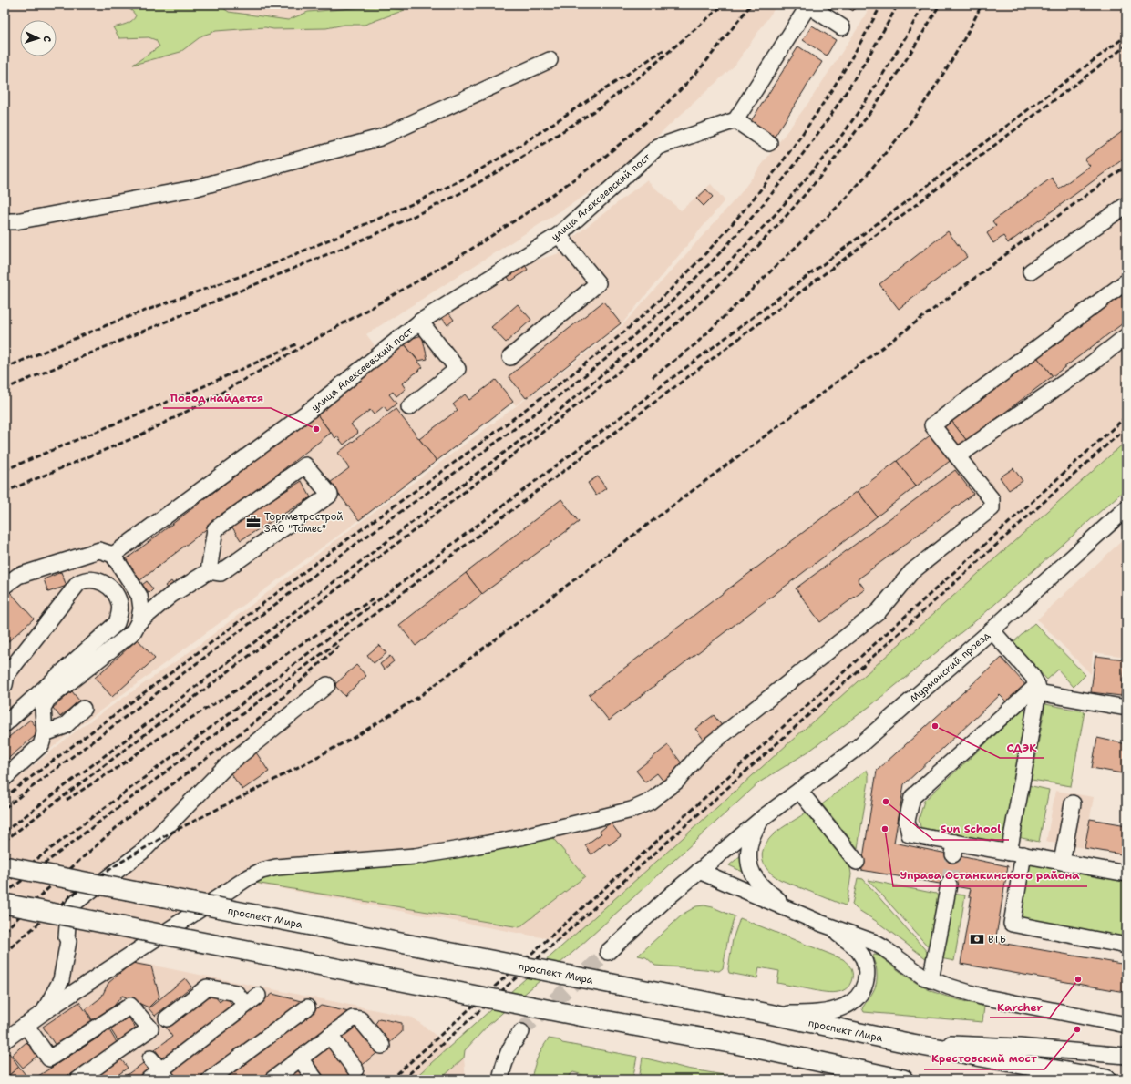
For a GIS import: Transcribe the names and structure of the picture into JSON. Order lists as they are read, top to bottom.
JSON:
{
  "streets": {
    "main road": ["проспект Мира"],
    "street": ["улица Алексеевский пост", "Мурманский проезд"]
  },
  "places": {
    "other": [
      "Повод найдется",
      "СДЭК",
      "Sun School",
      "Управа Останкинского района",
      "Karcher",
      "Крестовский мост"
    ],
    "office": ["Торгметрострой ЗАО \"Томес\""],
    "bank": ["ВТБ"]
  },
  "north": "right"
}
